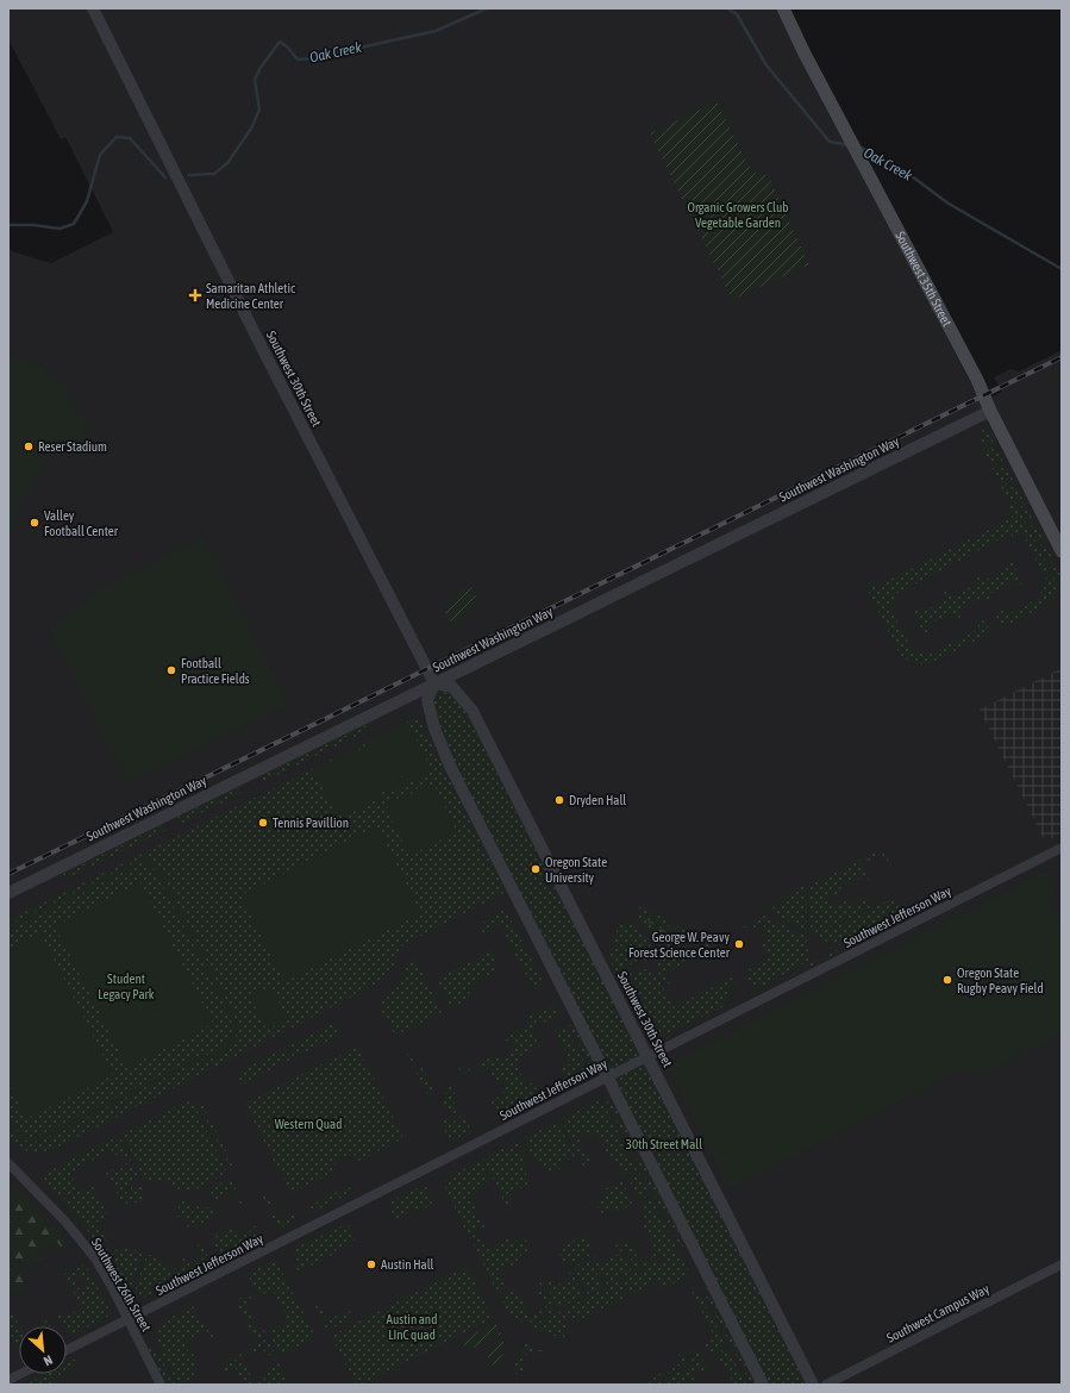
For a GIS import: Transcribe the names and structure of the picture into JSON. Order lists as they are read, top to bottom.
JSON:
{
  "streets": {
    "main road": ["Southwest 35th Street"],
    "street": [
      "Southwest 30th Street",
      "Southwest Washington Way",
      "Southwest Jefferson Way",
      "Southwest 26th Street",
      "Southwest Campus Way"
    ]
  },
  "crossings": [
    ["Southwest 35th Street", "Southwest Washington Way"],
    ["Southwest 30th Street", "Southwest Washington Way"],
    ["Southwest 30th Street", "Southwest Jefferson Way"],
    ["Southwest Jefferson Way", "Southwest 26th Street"]
  ],
  "water": ["Oak Creek"],
  "parks": [
    "Organic Growers Club Vegetable Garden",
    "Student Legacy Park",
    "Western Quad",
    "30th Street Mall",
    "Austin and LInC quad"
  ],
  "places": {
    "health": ["Samaritan Athletic Medicine Center"],
    "other": [
      "Reser Stadium",
      "Valley Football Center",
      "Football Practice Fields",
      "Dryden Hall",
      "Tennis Pavillion",
      "Oregon State University",
      "George W. Peavy Forest Science Center",
      "Oregon State Rugby Peavy Field",
      "Austin Hall"
    ]
  },
  "north": "bottom right"
}
